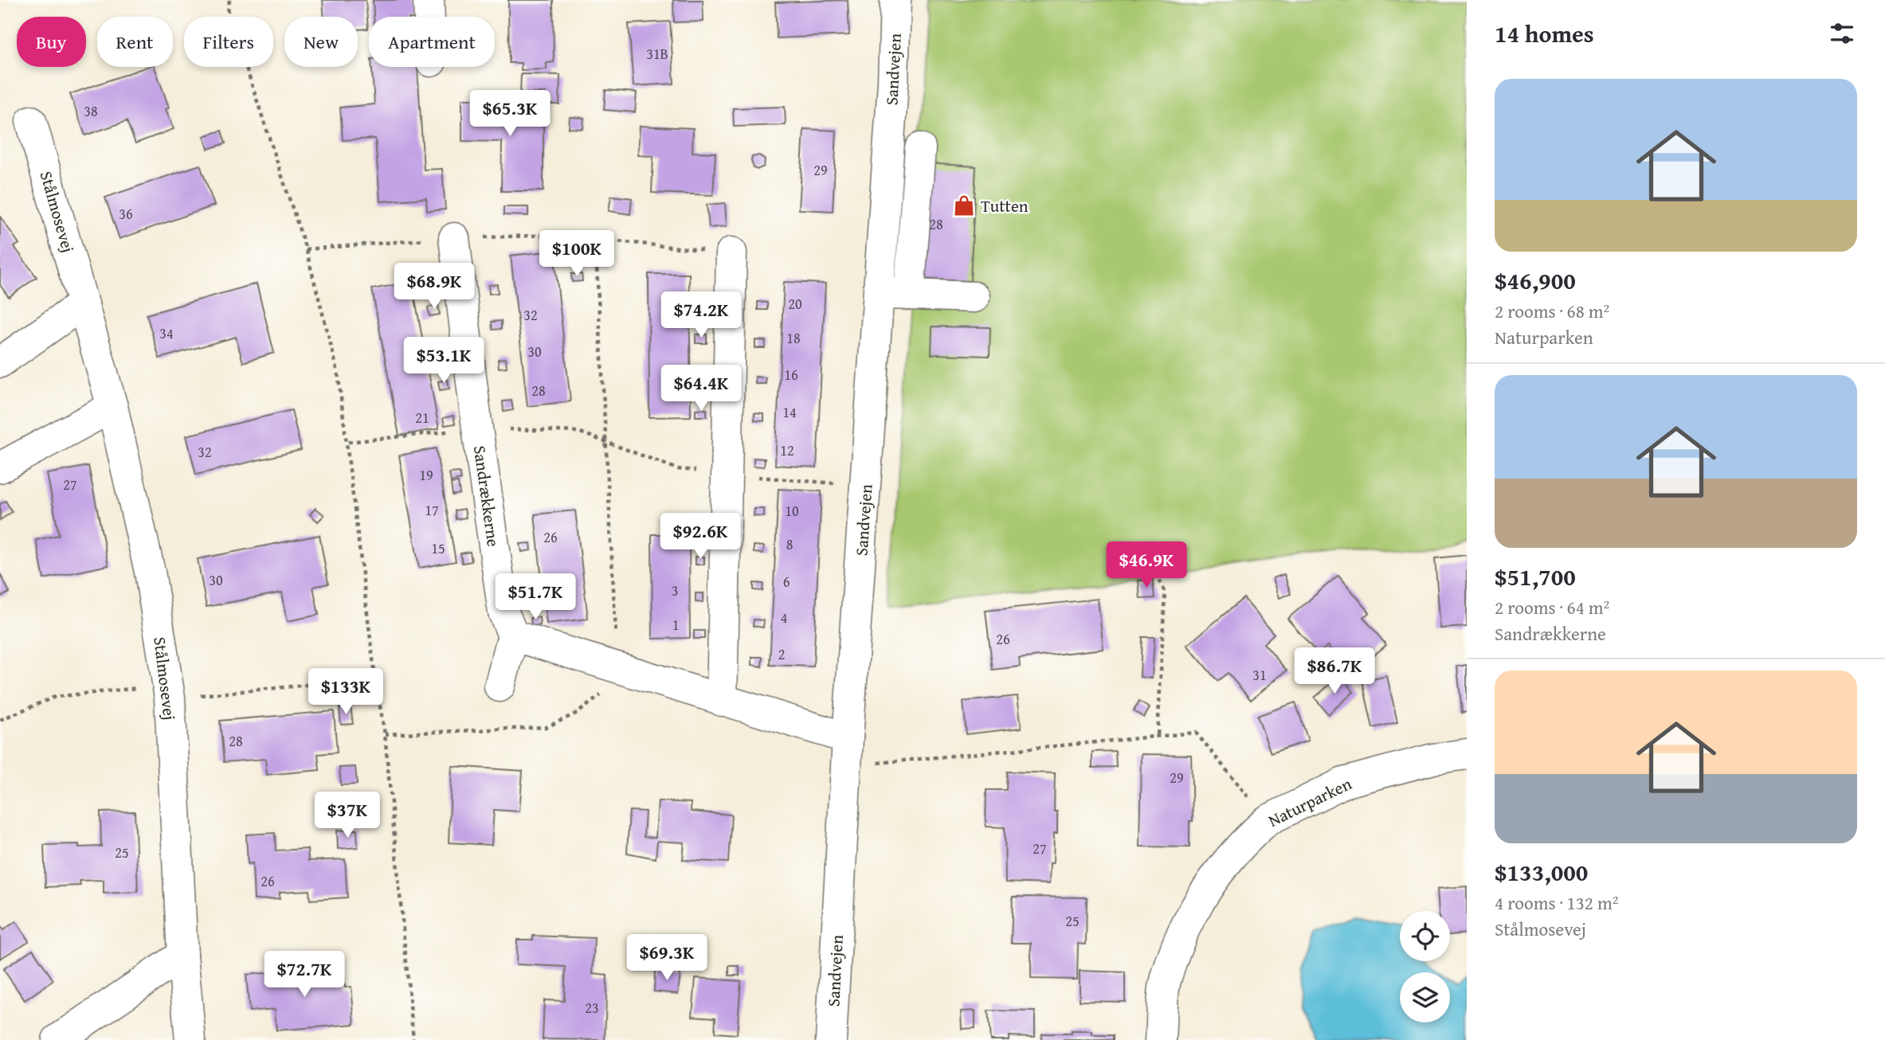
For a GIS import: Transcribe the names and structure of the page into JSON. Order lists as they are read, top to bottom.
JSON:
{
  "streets": {
    "street": [
      "Sandvejen",
      "Stålmosevej",
      "Sandrækkerne",
      "Naturparken"
    ]
  },
  "places": {
    "shop": ["Tutten"]
  },
  "house_numbers": [
    "31B",
    "38",
    "29",
    "36",
    "28",
    "20",
    "32",
    "34",
    "18",
    "30",
    "16",
    "28",
    "14",
    "21",
    "12",
    "32",
    "19",
    "27",
    "17",
    "10",
    "26",
    "8",
    "15",
    "30",
    "6",
    "3",
    "4",
    "1",
    "26",
    "2",
    "31",
    "28",
    "29",
    "27",
    "25",
    "26",
    "25",
    "23"
  ],
  "page": {
    "heading": "14 homes",
    "chip": [
      "Buy",
      "Rent",
      "Filters",
      "New",
      "Apartment"
    ],
    "list": [
      {
        "name": "$46,900",
        "note": "2 rooms · 68 m² · Naturparken"
      },
      {
        "name": "$51,700",
        "note": "2 rooms · 64 m² · Sandrækkerne"
      },
      {
        "name": "$133,000",
        "note": "4 rooms · 132 m² · Stålmosevej"
      }
    ],
    "price": [
      "$65.3K",
      "$100K",
      "$68.9K",
      "$74.2K",
      "$53.1K",
      "$64.4K",
      "$92.6K",
      "$46.9K",
      "$51.7K",
      "$86.7K",
      "$133K",
      "$37K",
      "$69.3K",
      "$72.7K"
    ]
  }
}
